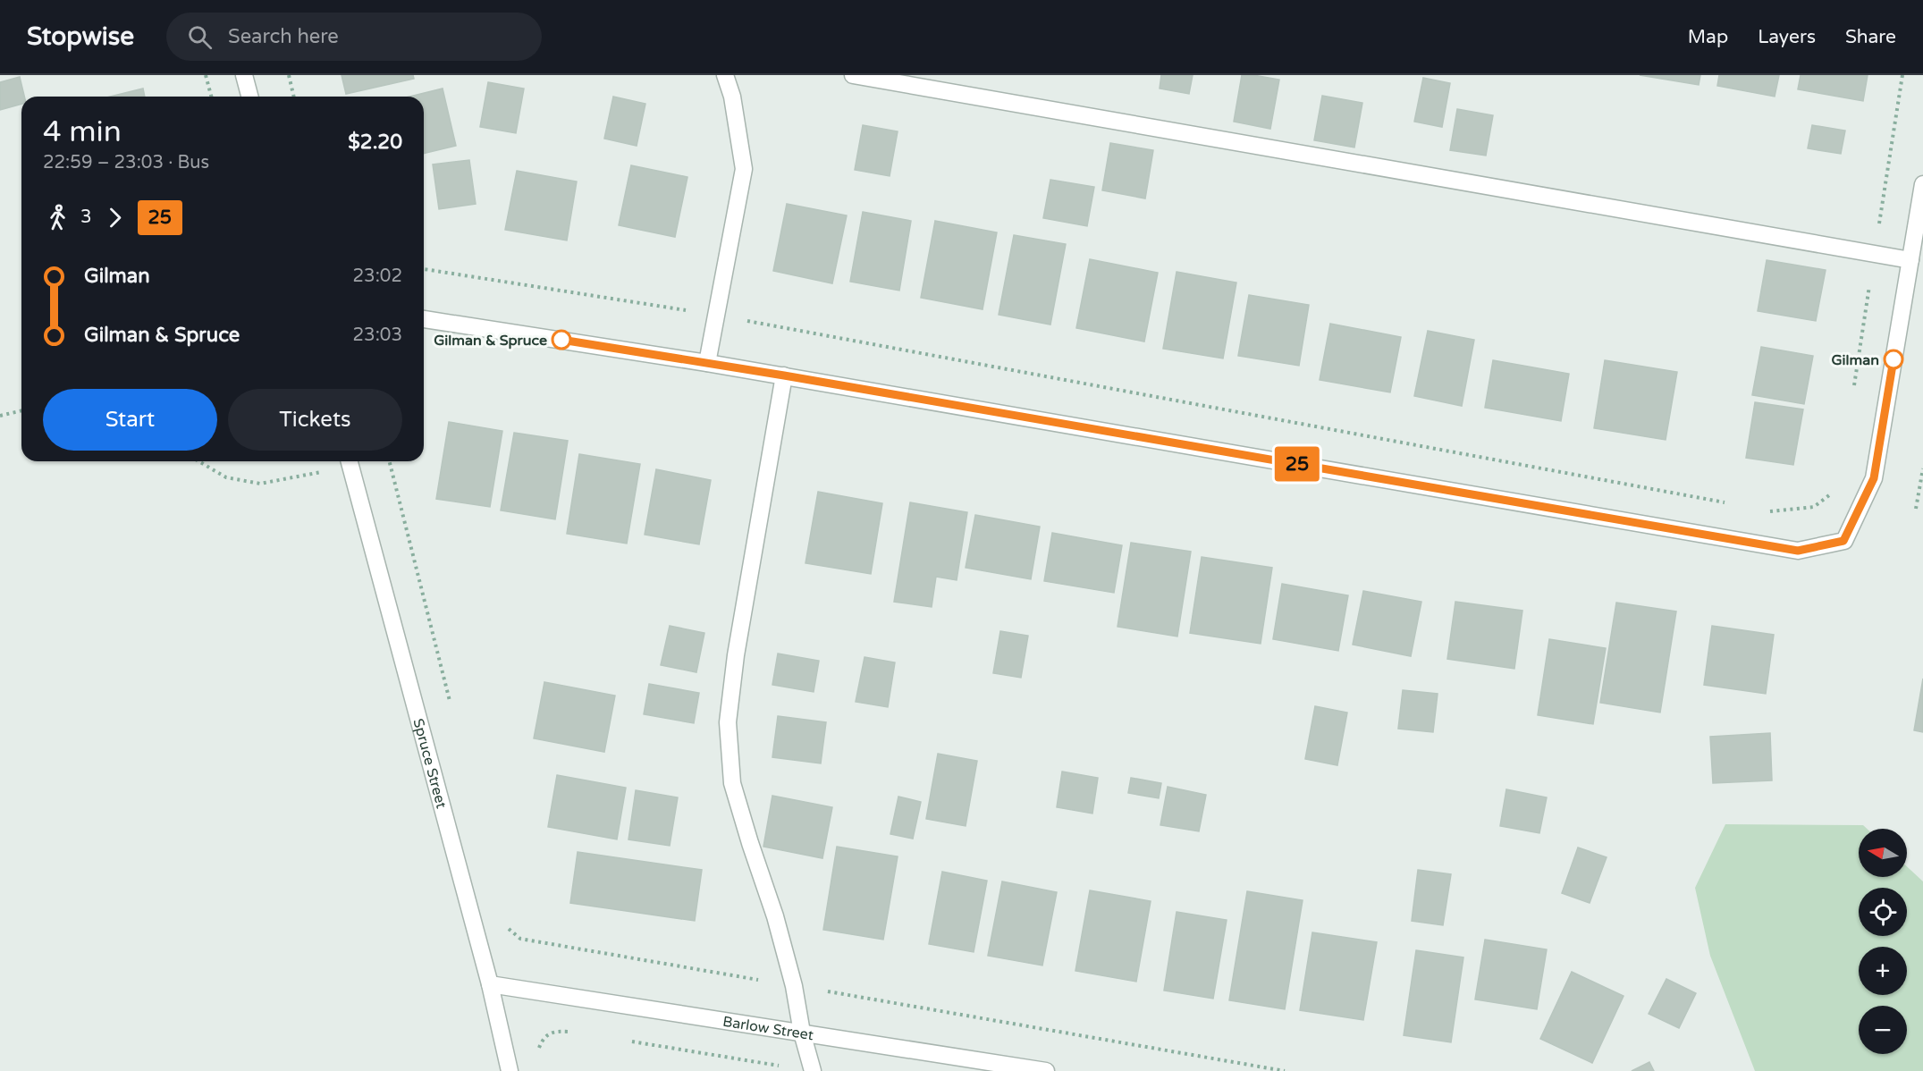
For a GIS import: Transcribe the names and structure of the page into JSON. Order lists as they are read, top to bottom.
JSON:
{
  "streets": {
    "street": ["Spruce Street", "Barlow Street"]
  },
  "crossings": [
    ["Spruce Street", "Barlow Street"]
  ],
  "places": ["Gilman & Spruce", "Gilman"],
  "lines": ["bus line 25"],
  "north": "left",
  "page": {
    "header": "Stopwise",
    "search": "Search here",
    "nav": ["Map", "Layers", "Share"],
    "on_map": "25",
    "heading": ["4 min", "22:59 – 23:03 · Bus", "$2.20"],
    "legs": ["3", "25"],
    "list": [
      {
        "name": "Gilman",
        "value": "23:02"
      },
      {
        "name": "Gilman & Spruce",
        "value": "23:03"
      }
    ],
    "buttons": ["Start", "Tickets"],
    "map_buttons": ["+", "−"]
  }
}
